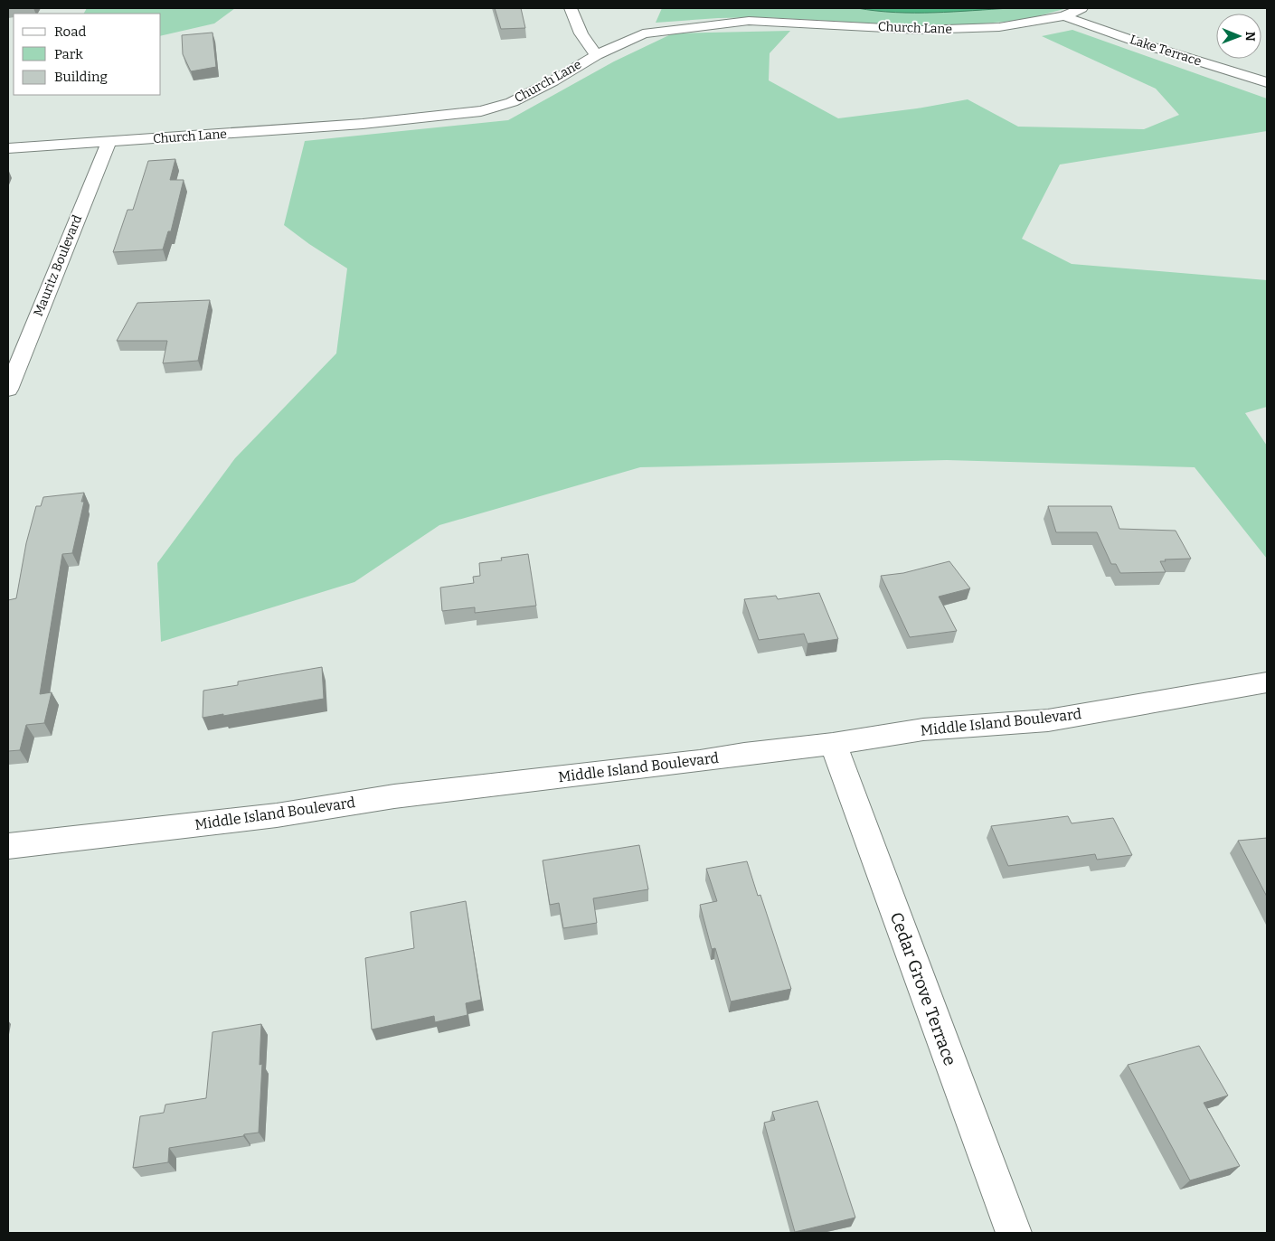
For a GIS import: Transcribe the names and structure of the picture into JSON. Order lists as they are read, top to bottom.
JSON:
{
  "streets": {
    "street": [
      "Church Lane",
      "Lake Terrace",
      "Mauritz Boulevard",
      "Middle Island Boulevard",
      "Cedar Grove Terrace"
    ]
  },
  "crossings": [
    ["Church Lane", "Lake Terrace"],
    ["Church Lane", "Mauritz Boulevard"],
    ["Middle Island Boulevard", "Cedar Grove Terrace"]
  ],
  "legend": ["Road", "Park", "Building"],
  "north": "right"
}
